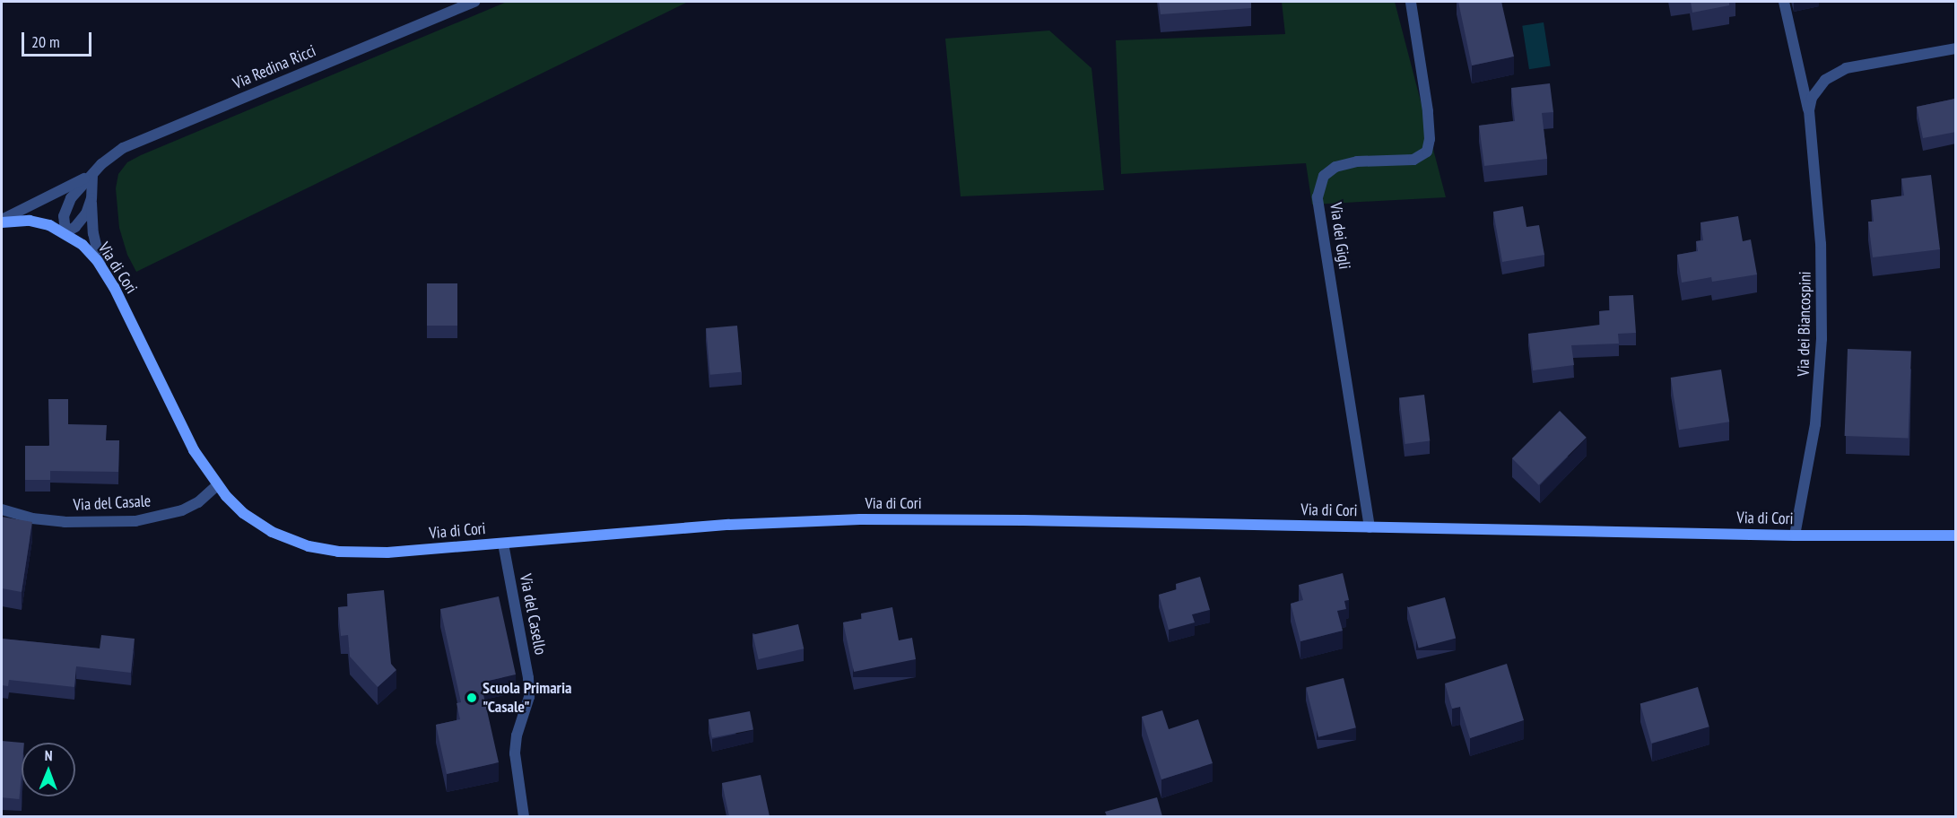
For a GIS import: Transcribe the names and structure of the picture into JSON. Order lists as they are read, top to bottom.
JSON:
{
  "streets": {
    "main road": ["Via di Cori"],
    "street": [
      "Via Redina Ricci",
      "Via dei Gigli",
      "Via dei Biancospini",
      "Via del Casale",
      "Via del Casello"
    ]
  },
  "crossings": [
    ["Via dei Gigli", "Via di Cori"],
    ["Via di Cori", "Via dei Biancospini"],
    ["Via di Cori", "Via del Casale"],
    ["Via di Cori", "Via del Casello"]
  ],
  "places": ["Scuola Primaria \"Casale\""],
  "scale_bar": "20 m",
  "north": "top"
}
